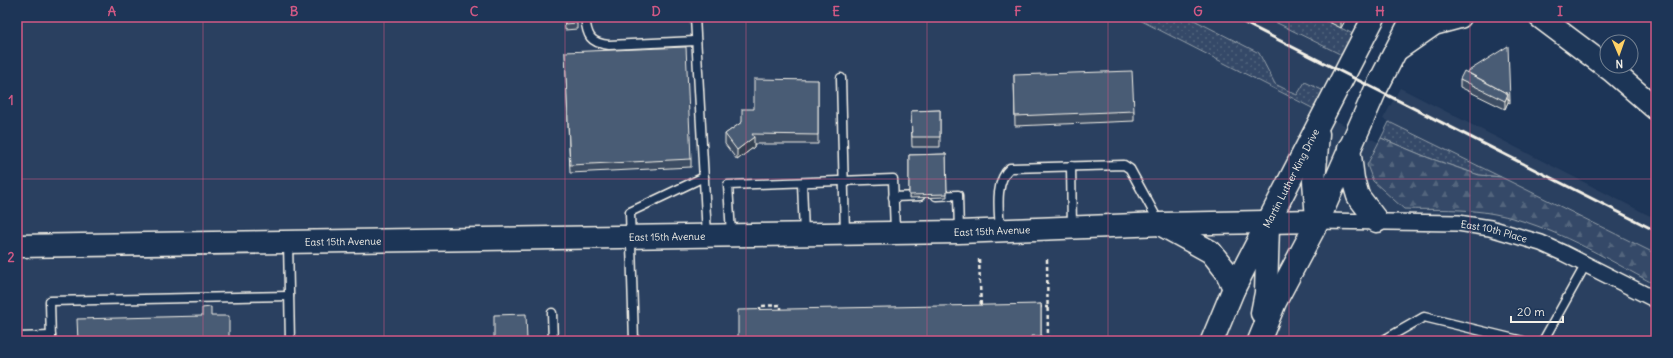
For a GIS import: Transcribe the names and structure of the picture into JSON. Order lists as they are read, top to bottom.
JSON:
{
  "streets": {
    "main road": ["Martin Luther King Drive", "East 15th Avenue"],
    "street": ["East 10th Place"]
  },
  "crossings": [
    ["Martin Luther King Drive", "East 15th Avenue"],
    ["East 15th Avenue", "East 10th Place"]
  ],
  "scale_bar": "20 m",
  "north": "bottom",
  "grid": {
    "columns": [
      "A",
      "B",
      "C",
      "D",
      "E",
      "F",
      "G",
      "H",
      "I"
    ],
    "rows": ["1", "2"]
  }
}
